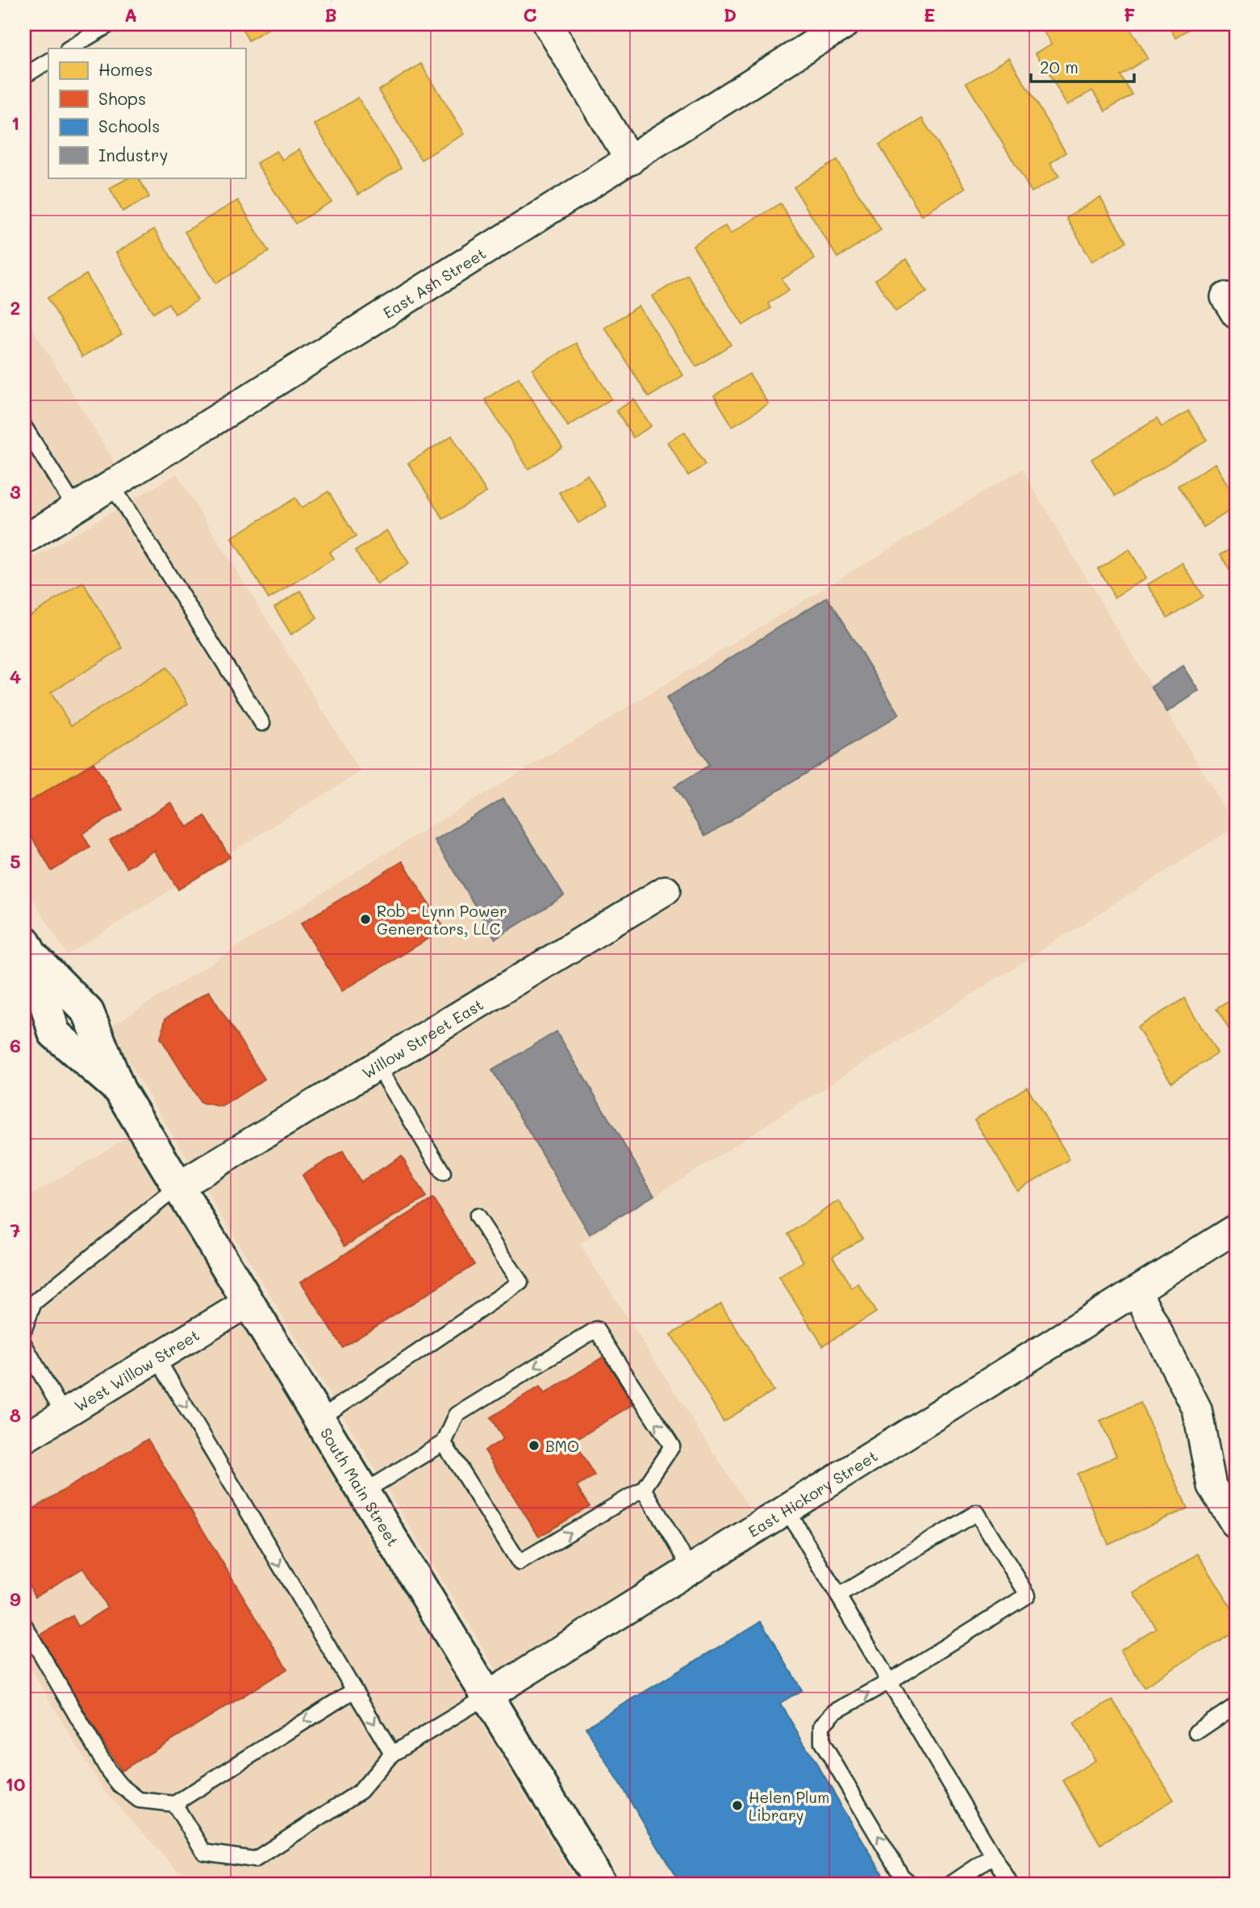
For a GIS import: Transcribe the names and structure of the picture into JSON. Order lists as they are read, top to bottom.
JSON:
{
  "streets": {
    "main road": ["South Main Street"],
    "street": [
      "East Ash Street",
      "Willow Street East",
      "West Willow Street",
      "East Hickory Street"
    ]
  },
  "crossings": [
    ["Willow Street East", "South Main Street"],
    ["West Willow Street", "South Main Street"],
    ["South Main Street", "East Hickory Street"]
  ],
  "places": ["Rob - Lynn Power Generators, LLC", "BMO", "Helen Plum Library"],
  "legend": [
    "Homes",
    "Shops",
    "Schools",
    "Industry"
  ],
  "scale_bar": "20 m",
  "grid": {
    "columns": [
      "A",
      "B",
      "C",
      "D",
      "E",
      "F"
    ],
    "rows": [
      "1",
      "2",
      "3",
      "4",
      "5",
      "6",
      "7",
      "8",
      "9",
      "10"
    ]
  }
}
